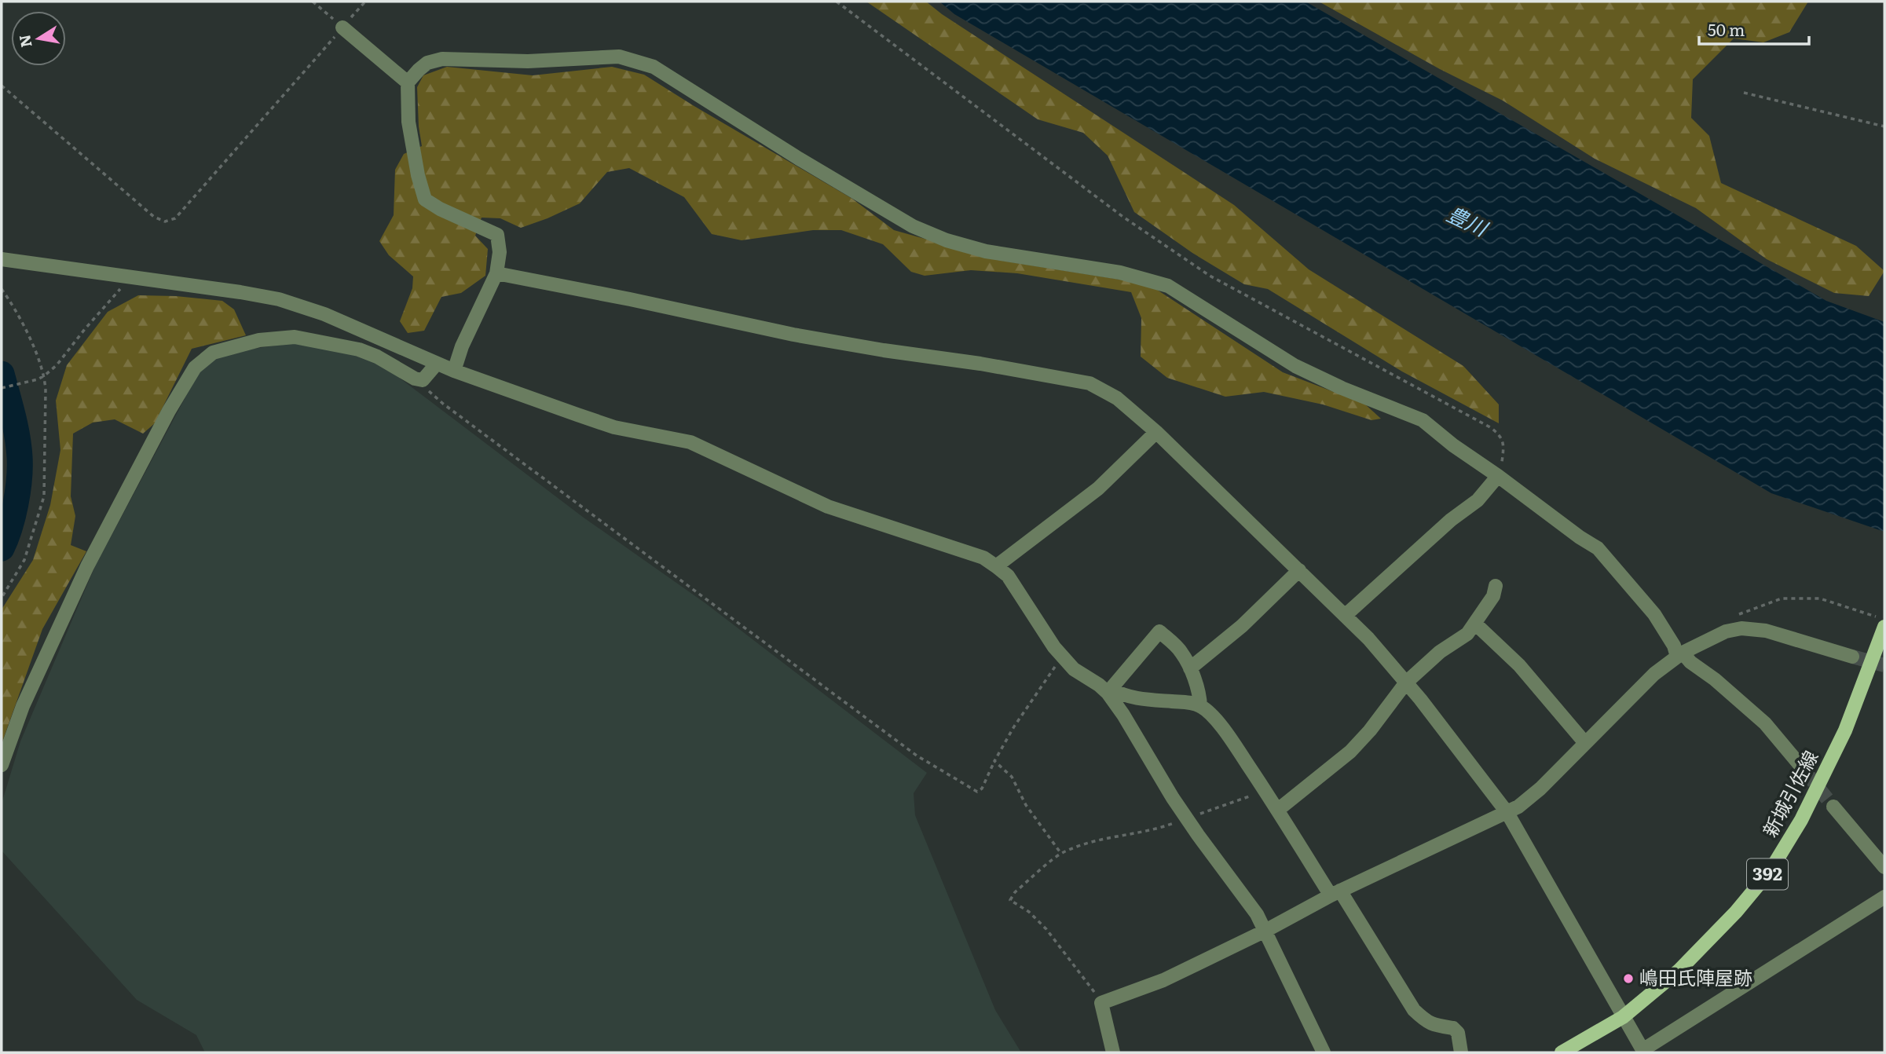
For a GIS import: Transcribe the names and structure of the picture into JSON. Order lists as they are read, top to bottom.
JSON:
{
  "streets": {
    "main road": ["新城引佐線", "392"]
  },
  "water": ["豊川"],
  "places": ["嶋田氏陣屋跡"],
  "scale_bar": "50 m",
  "north": "left"
}
